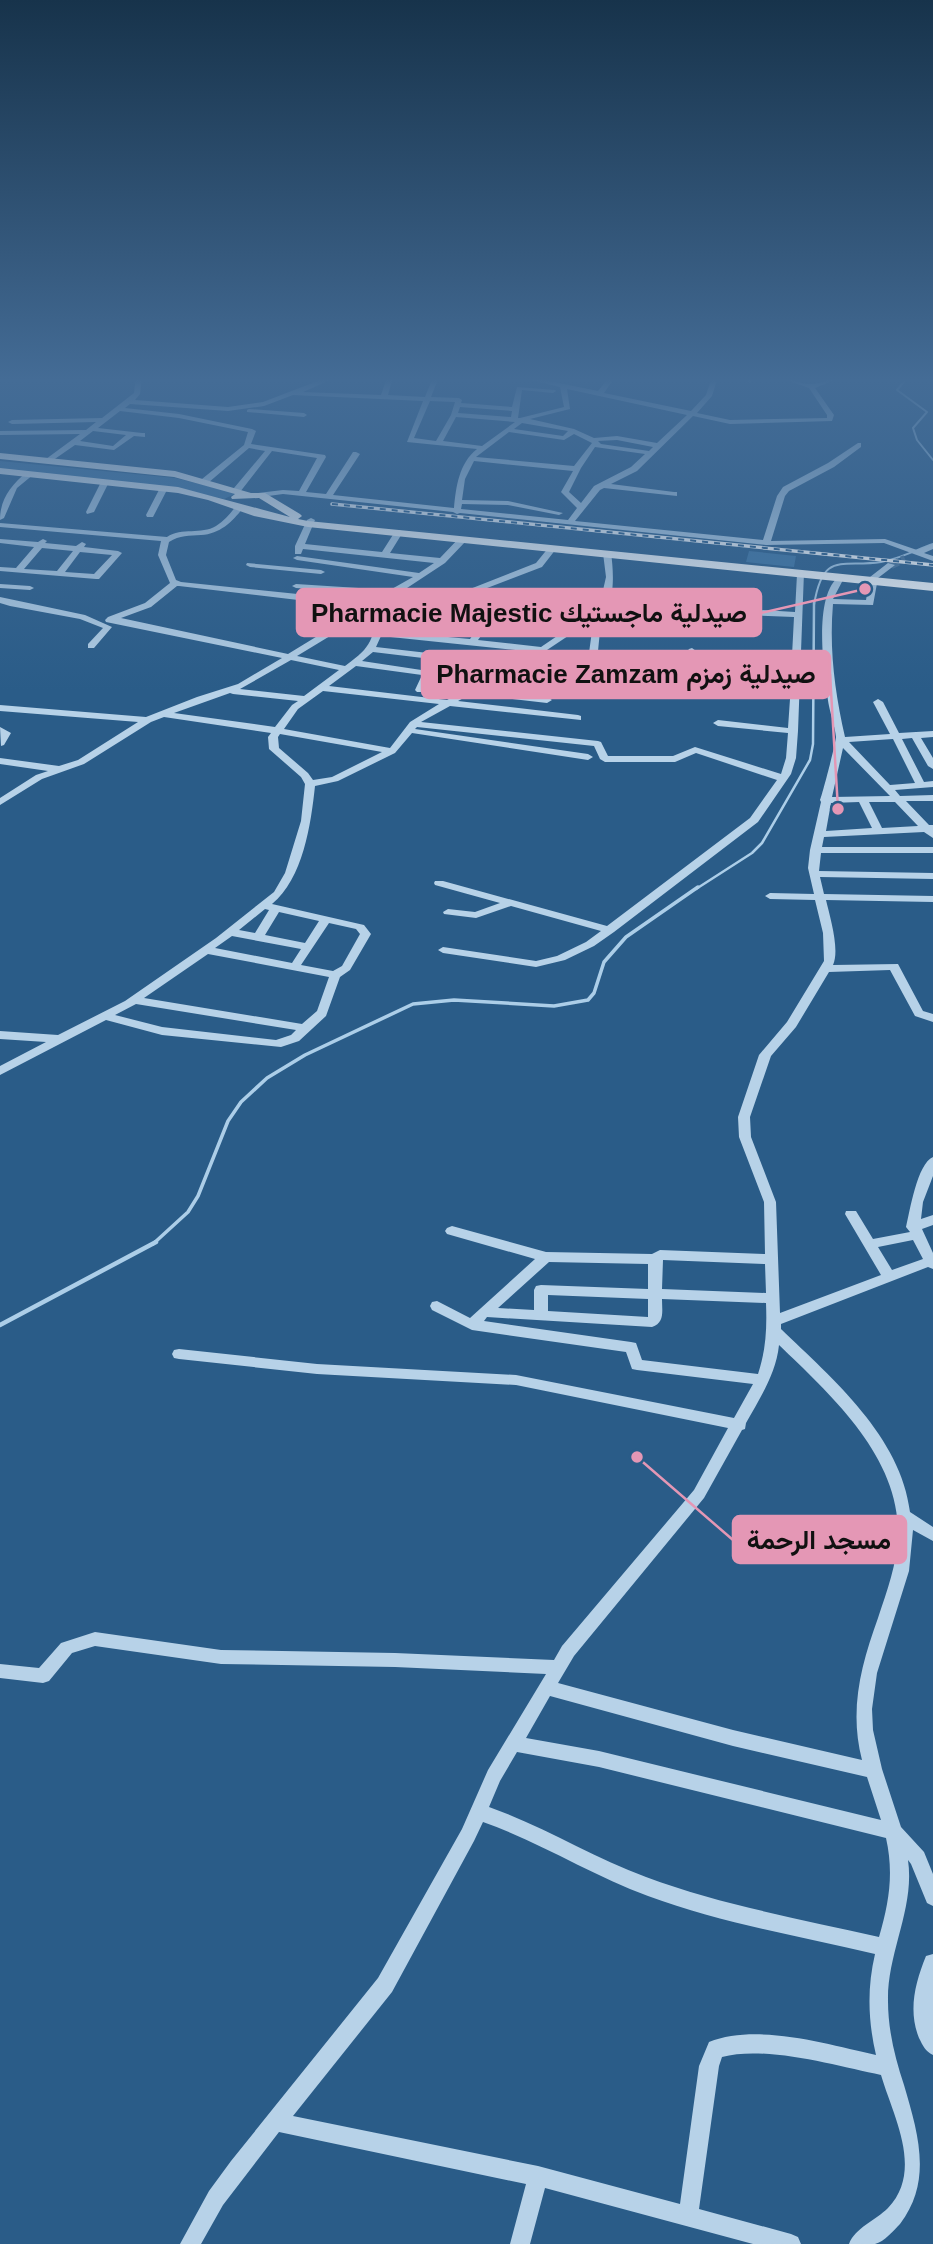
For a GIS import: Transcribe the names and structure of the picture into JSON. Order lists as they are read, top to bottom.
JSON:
{
  "places": ["Pharmacie Majestic صيدلية ماجستيك", "Pharmacie Zamzam صيدلية زمزم", "مسجد الرحمة"]
}
